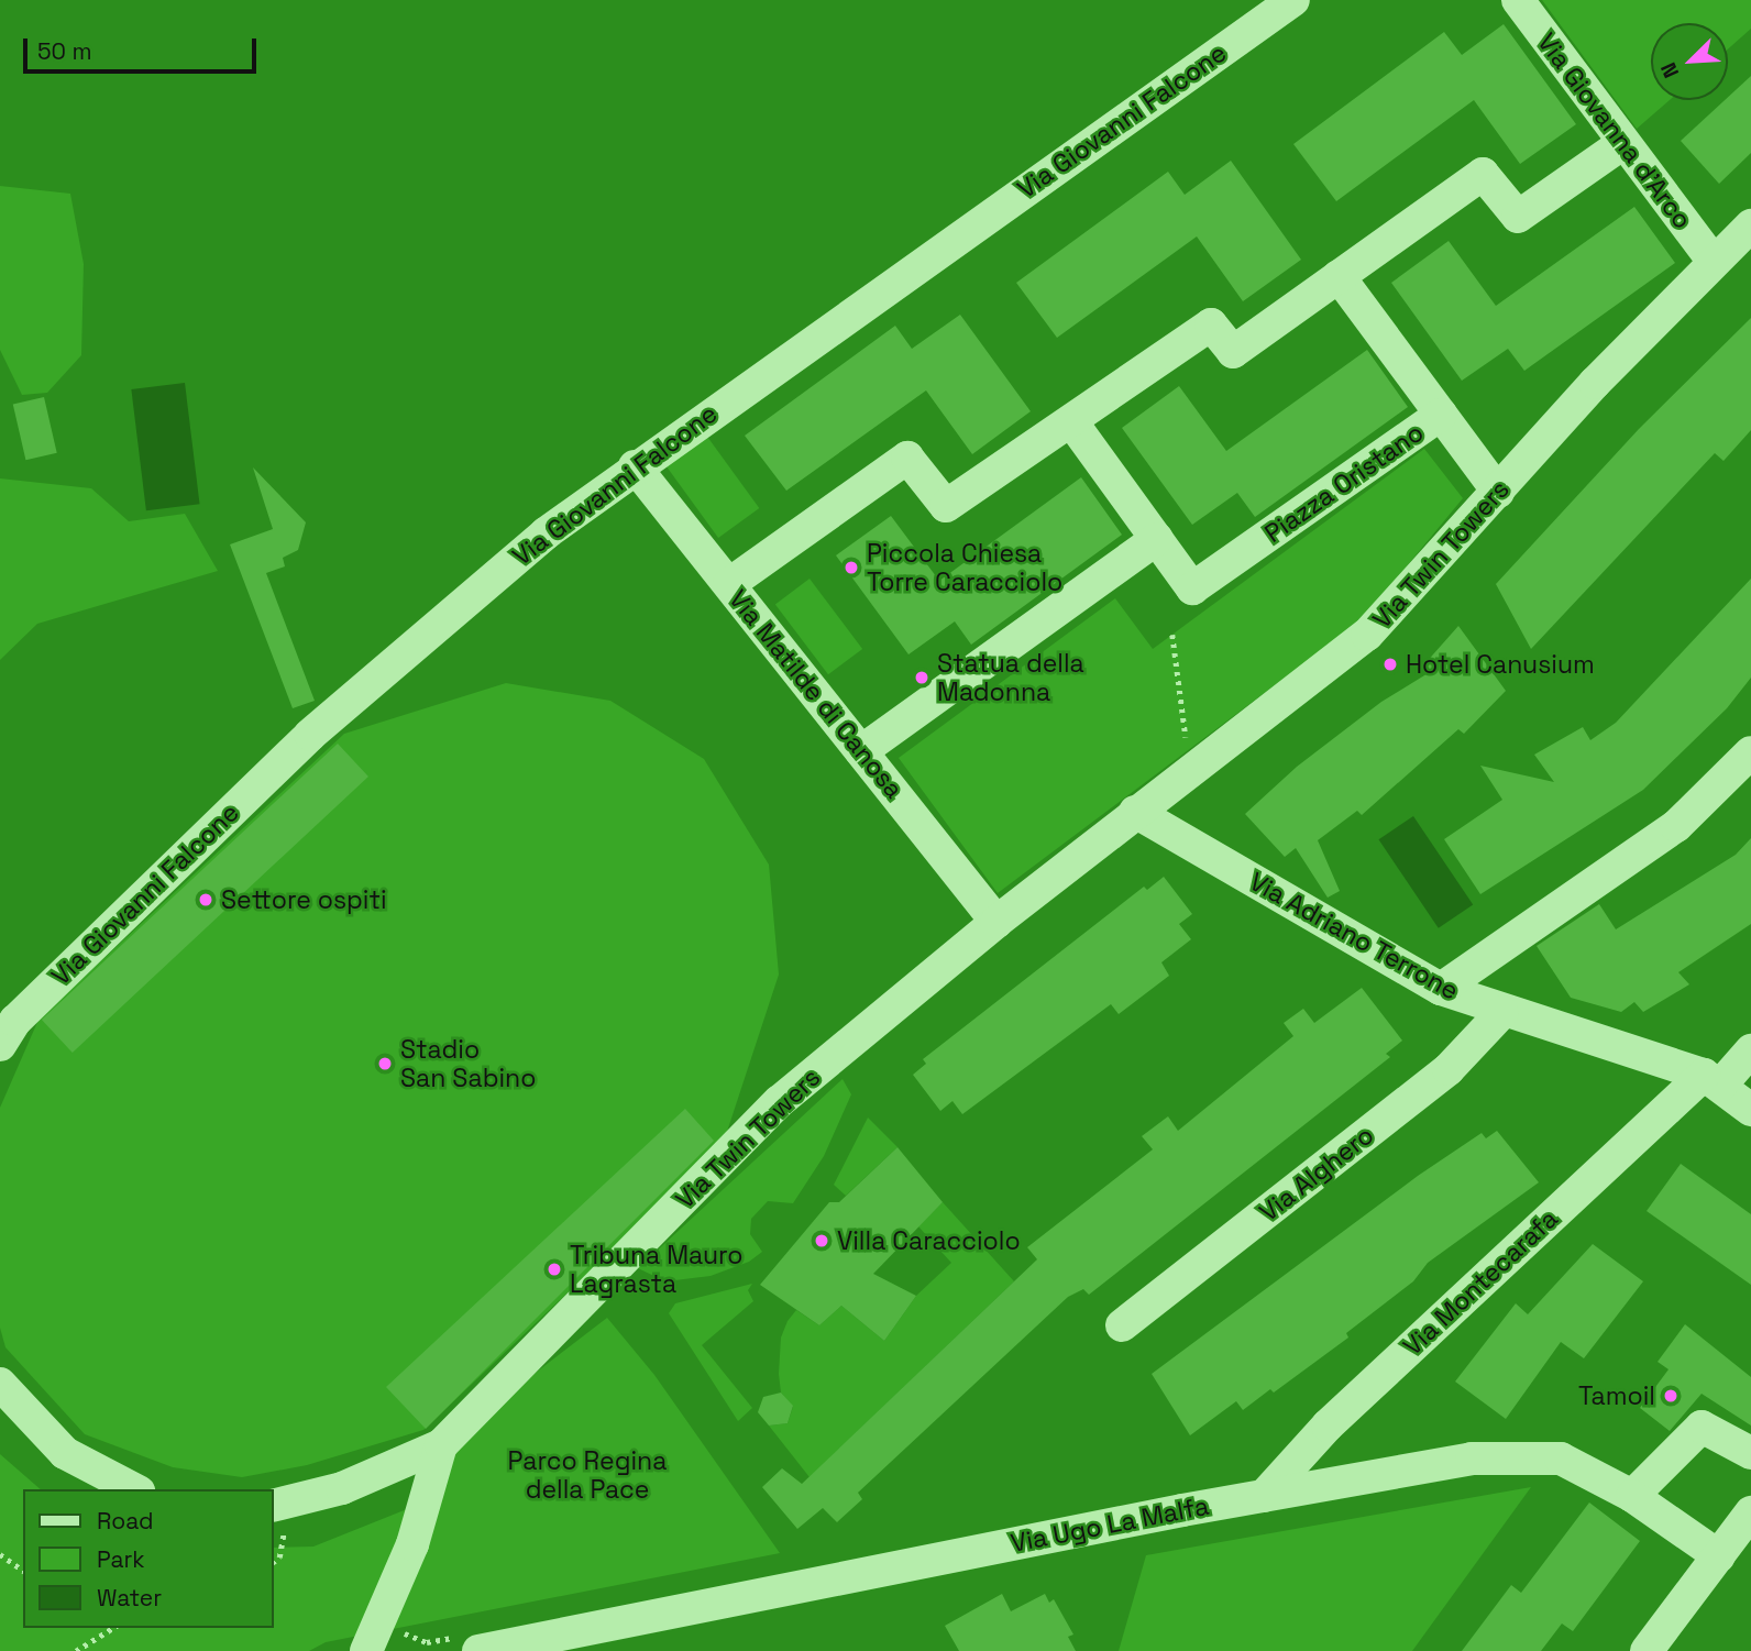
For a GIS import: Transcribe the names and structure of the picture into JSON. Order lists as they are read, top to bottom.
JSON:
{
  "streets": {
    "street": [
      "Via Giovanni Falcone",
      "Via Giovanna d'Arco",
      "Piazza Oristano",
      "Via Twin Towers",
      "Via Matilde di Canosa",
      "Via Adriano Terrone",
      "Via Alghero",
      "Via Montecarafa",
      "Via Ugo La Malfa"
    ]
  },
  "crossings": [
    ["Via Giovanni Falcone", "Via Matilde di Canosa"],
    ["Via Giovanna d'Arco", "Via Twin Towers"],
    ["Via Twin Towers", "Via Matilde di Canosa"],
    ["Via Twin Towers", "Via Adriano Terrone"],
    ["Via Adriano Terrone", "Via Alghero"],
    ["Via Adriano Terrone", "Via Montecarafa"],
    ["Via Montecarafa", "Via Ugo La Malfa"]
  ],
  "parks": ["Parco Regina della Pace"],
  "places": [
    "Piccola Chiesa Torre Caracciolo",
    "Hotel Canusium",
    "Statua della Madonna",
    "Settore ospiti",
    "Stadio San Sabino",
    "Villa Caracciolo",
    "Tribuna Mauro Lagrasta",
    "Tamoil"
  ],
  "legend": ["Road", "Park", "Water"],
  "scale_bar": "50 m",
  "north": "bottom left"
}
